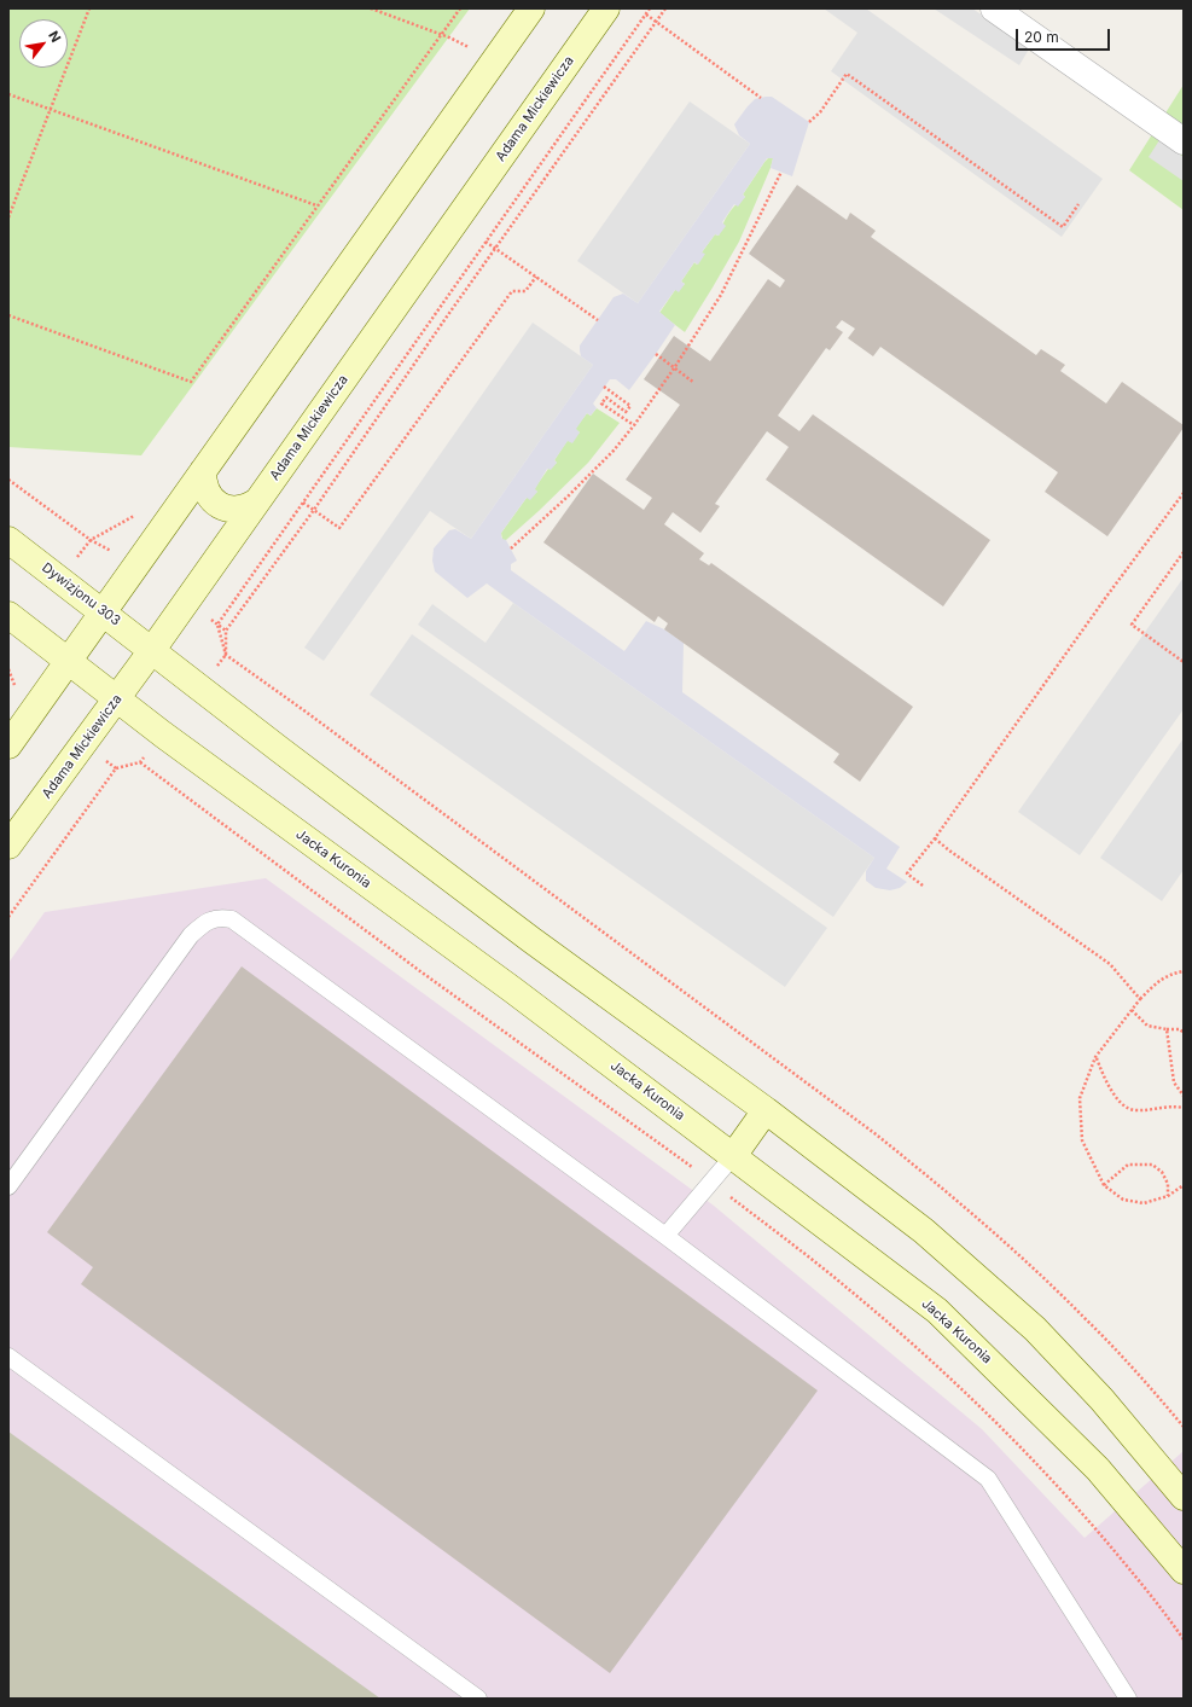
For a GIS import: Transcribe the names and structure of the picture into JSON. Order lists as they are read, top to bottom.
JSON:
{
  "streets": {
    "main road": ["Adama Mickiewicza", "Dywizjonu 303", "Jacka Kuronia"]
  },
  "crossings": [
    ["Adama Mickiewicza", "Dywizjonu 303"],
    ["Adama Mickiewicza", "Jacka Kuronia"]
  ],
  "scale_bar": "20 m",
  "north": "top right"
}
